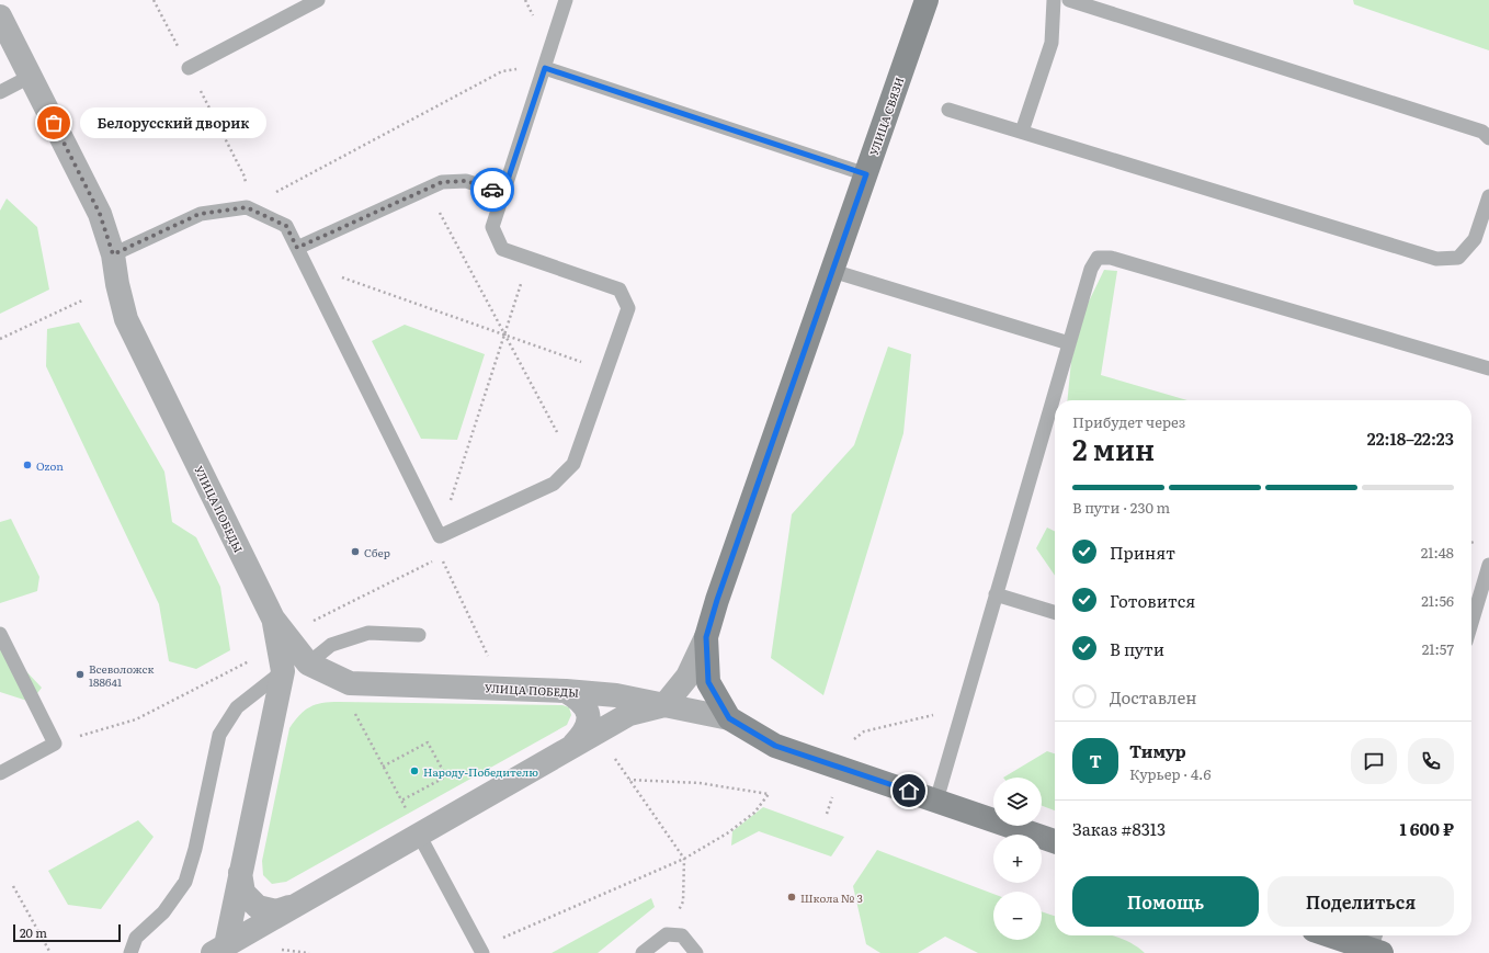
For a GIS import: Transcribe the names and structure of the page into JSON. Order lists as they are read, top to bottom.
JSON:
{
  "streets": {
    "street": ["УЛИЦА СВЯЗИ", "УЛИЦА ПОБЕДЫ"]
  },
  "crossings": [
    ["УЛИЦА СВЯЗИ", "УЛИЦА ПОБЕДЫ"]
  ],
  "places": [
    "Белорусский дворик",
    "Ozon",
    "Сбер",
    "Всеволожск 188641",
    "Народу-Победителю",
    "Школа № 3"
  ],
  "scale_bar": "20 m",
  "page": {
    "bubble": "Белорусский дворик",
    "heading": ["2 мин", "Прибудет через", "22:18–22:23"],
    "panel": [
      "Тимур",
      "Курьер · 4.6",
      "Заказ #8313",
      "1 600 ₽"
    ],
    "bar": "В пути · 230 m",
    "list": [
      ["Принят", "21:48"],
      ["Готовится", "21:56"],
      ["В пути", "21:57"],
      "Доставлен"
    ],
    "round": "Т",
    "map_buttons": ["+", "−"],
    "buttons": ["Помощь", "Поделиться"],
    "scale": "20 m"
  }
}
